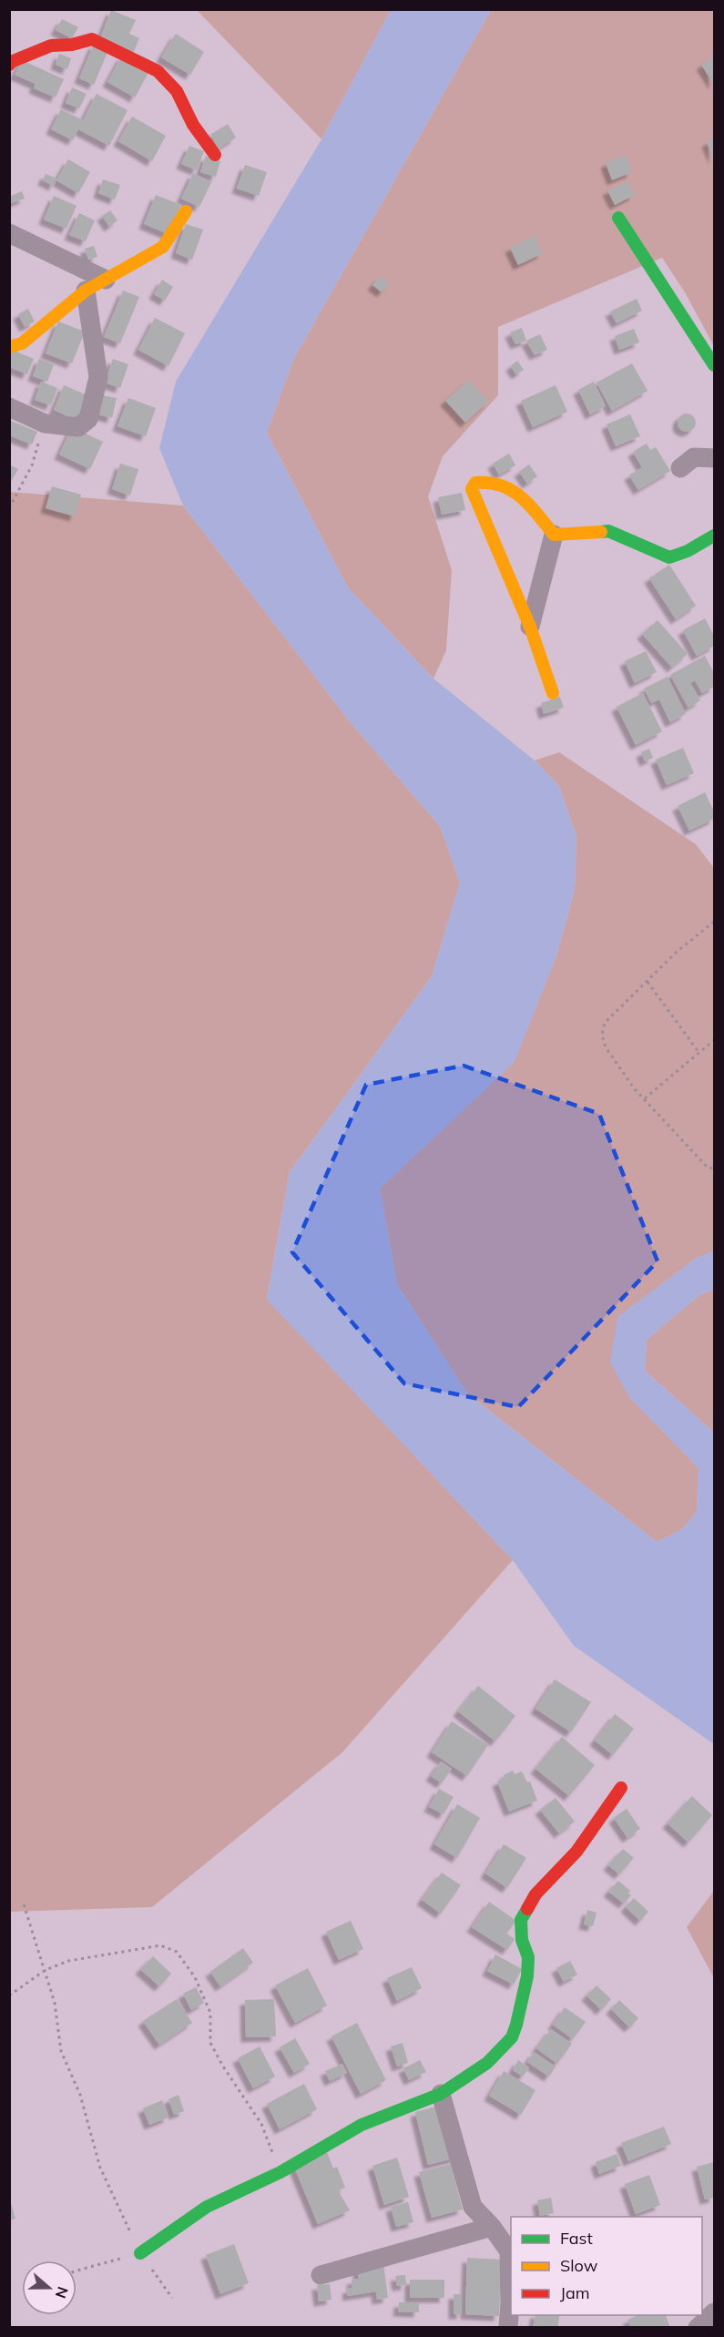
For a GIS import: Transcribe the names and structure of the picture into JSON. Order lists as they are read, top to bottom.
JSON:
{
  "legend": ["Fast", "Slow", "Jam"],
  "north": "right"
}
